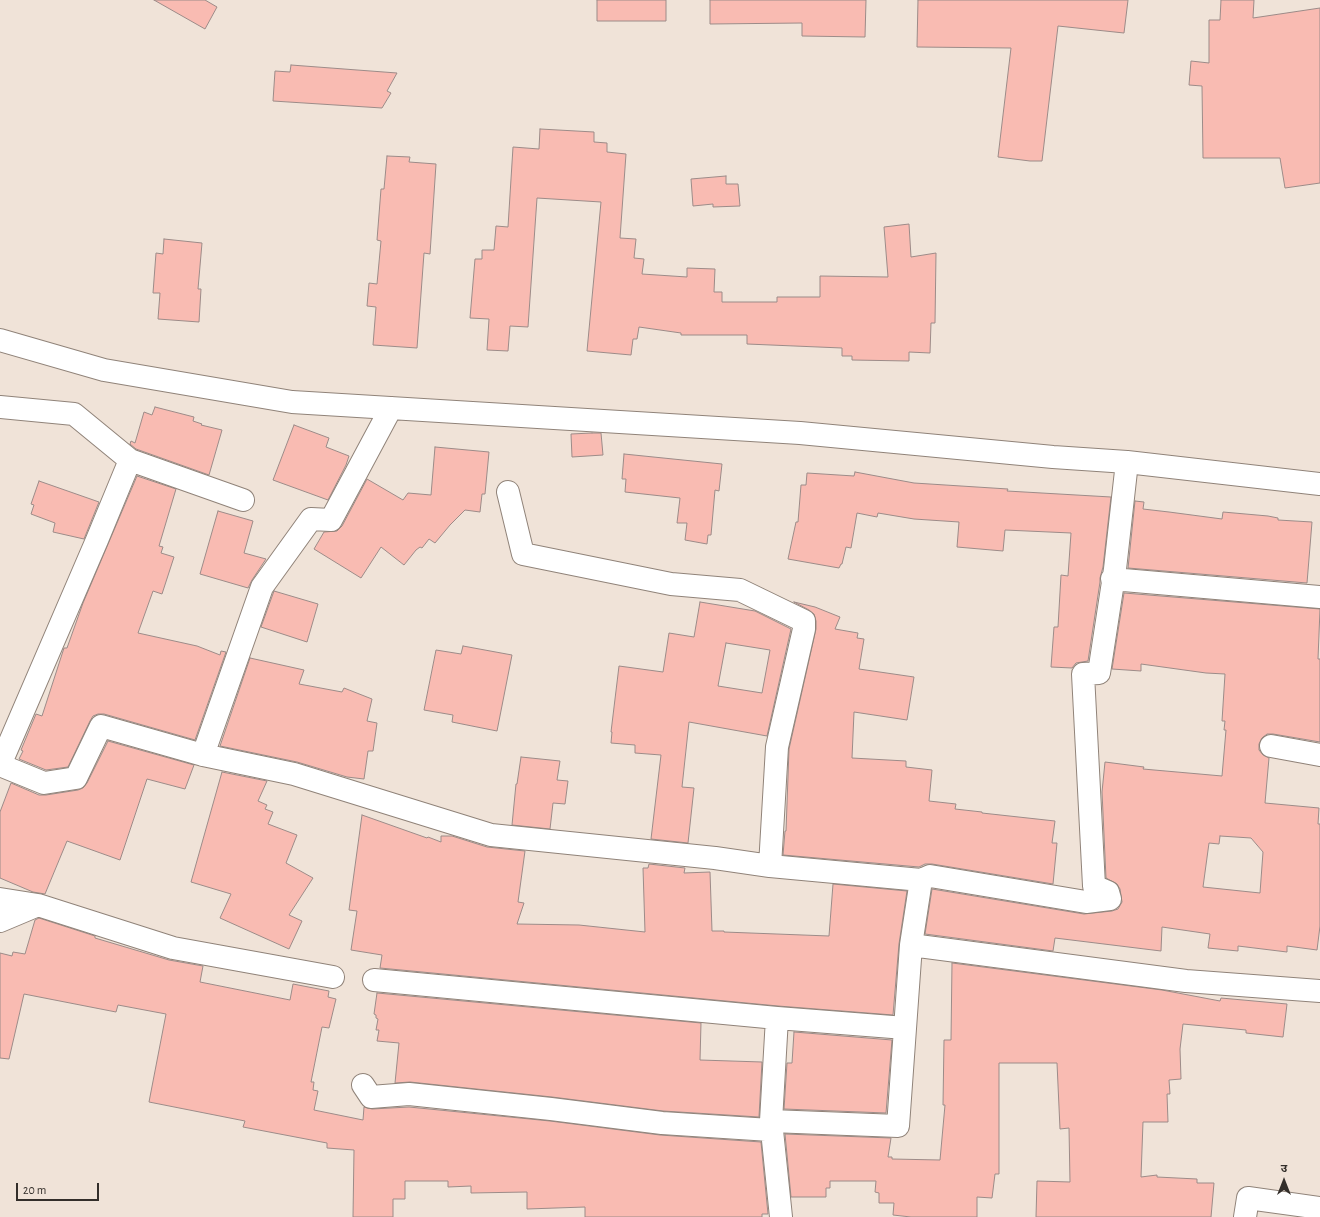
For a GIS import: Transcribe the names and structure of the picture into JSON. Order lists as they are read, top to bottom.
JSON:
{
  "scale_bar": "20 m",
  "north": "top"
}
